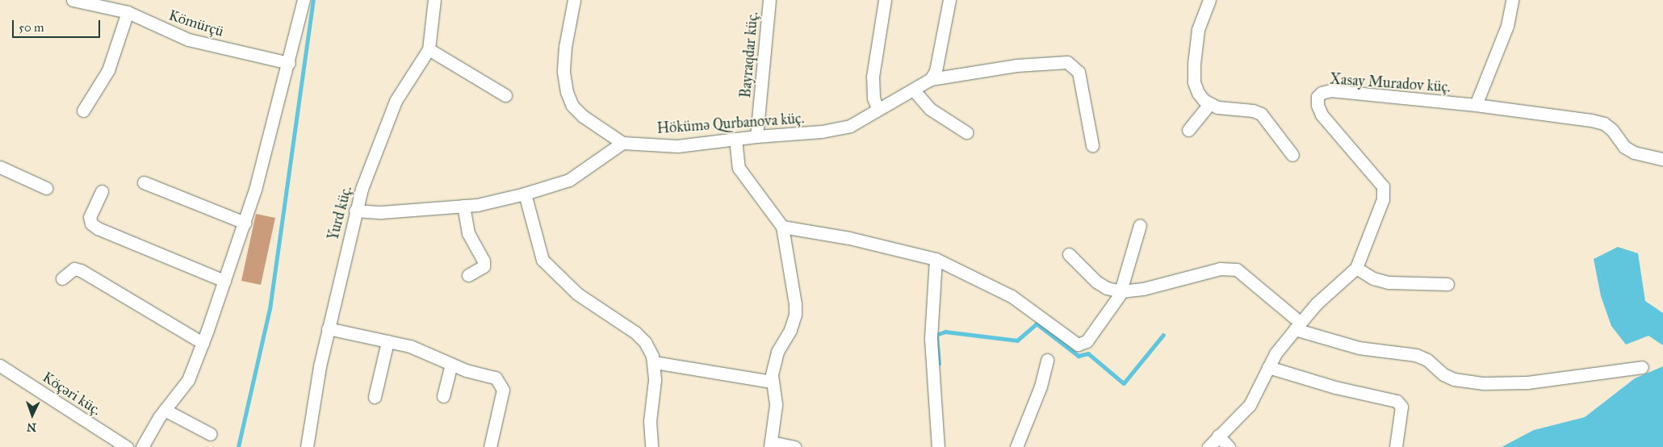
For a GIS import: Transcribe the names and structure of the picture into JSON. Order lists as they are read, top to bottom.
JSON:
{
  "streets": {
    "street": [
      "Kömürçü",
      "Bayraqdar küç.",
      "Xasay Muradov küç.",
      "Hökümə Qurbanova küç.",
      "Yurd küç.",
      "Köçəri küç."
    ]
  },
  "crossings": [
    ["Bayraqdar küç.", "Hökümə Qurbanova küç."]
  ],
  "scale_bar": "50 m",
  "north": "bottom"
}
